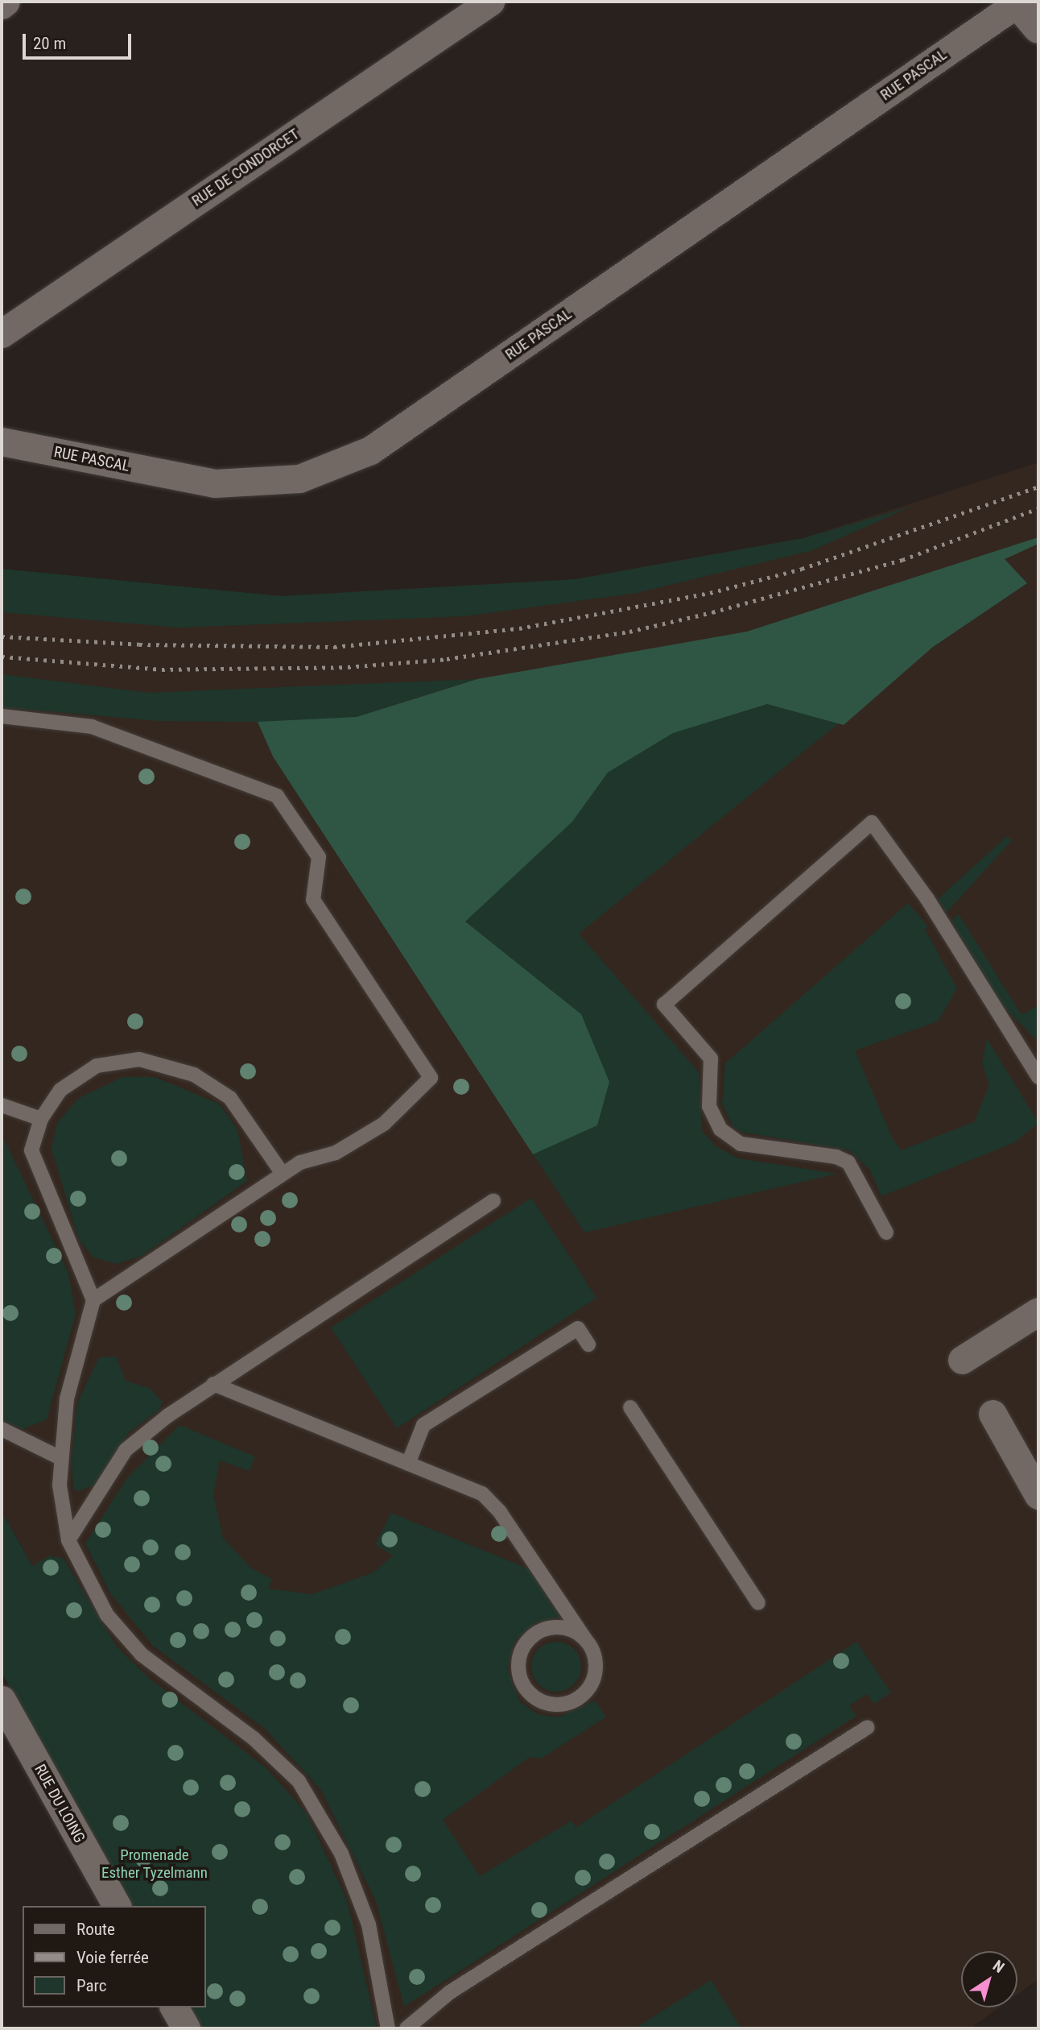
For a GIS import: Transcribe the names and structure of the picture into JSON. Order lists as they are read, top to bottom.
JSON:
{
  "streets": {
    "street": ["RUE PASCAL", "RUE DE CONDORCET", "RUE DU LOING"]
  },
  "parks": ["Promenade Esther Tyzelmann"],
  "legend": ["Route", "Voie ferrée", "Parc"],
  "scale_bar": "20 m",
  "north": "top right"
}
